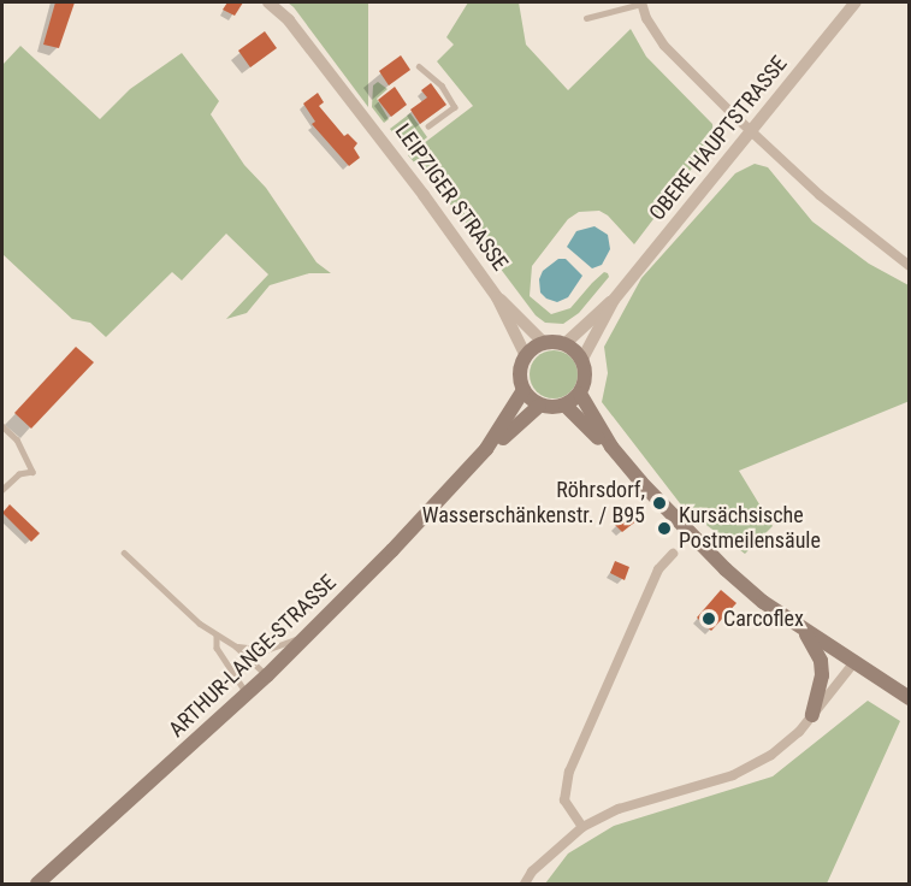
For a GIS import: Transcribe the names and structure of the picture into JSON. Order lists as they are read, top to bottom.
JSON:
{
  "streets": {
    "main road": ["ARTHUR-LANGE-STRASSE"],
    "street": ["OBERE HAUPTSTRASSE", "LEIPZIGER STRASSE"]
  },
  "crossings": [
    ["OBERE HAUPTSTRASSE", "LEIPZIGER STRASSE"],
    ["OBERE HAUPTSTRASSE", "ARTHUR-LANGE-STRASSE"],
    ["LEIPZIGER STRASSE", "ARTHUR-LANGE-STRASSE"]
  ],
  "places": ["Röhrsdorf, Wasserschänkenstr. / B95", "Kursächsische Postmeilensäule", "Carcoflex"]
}
